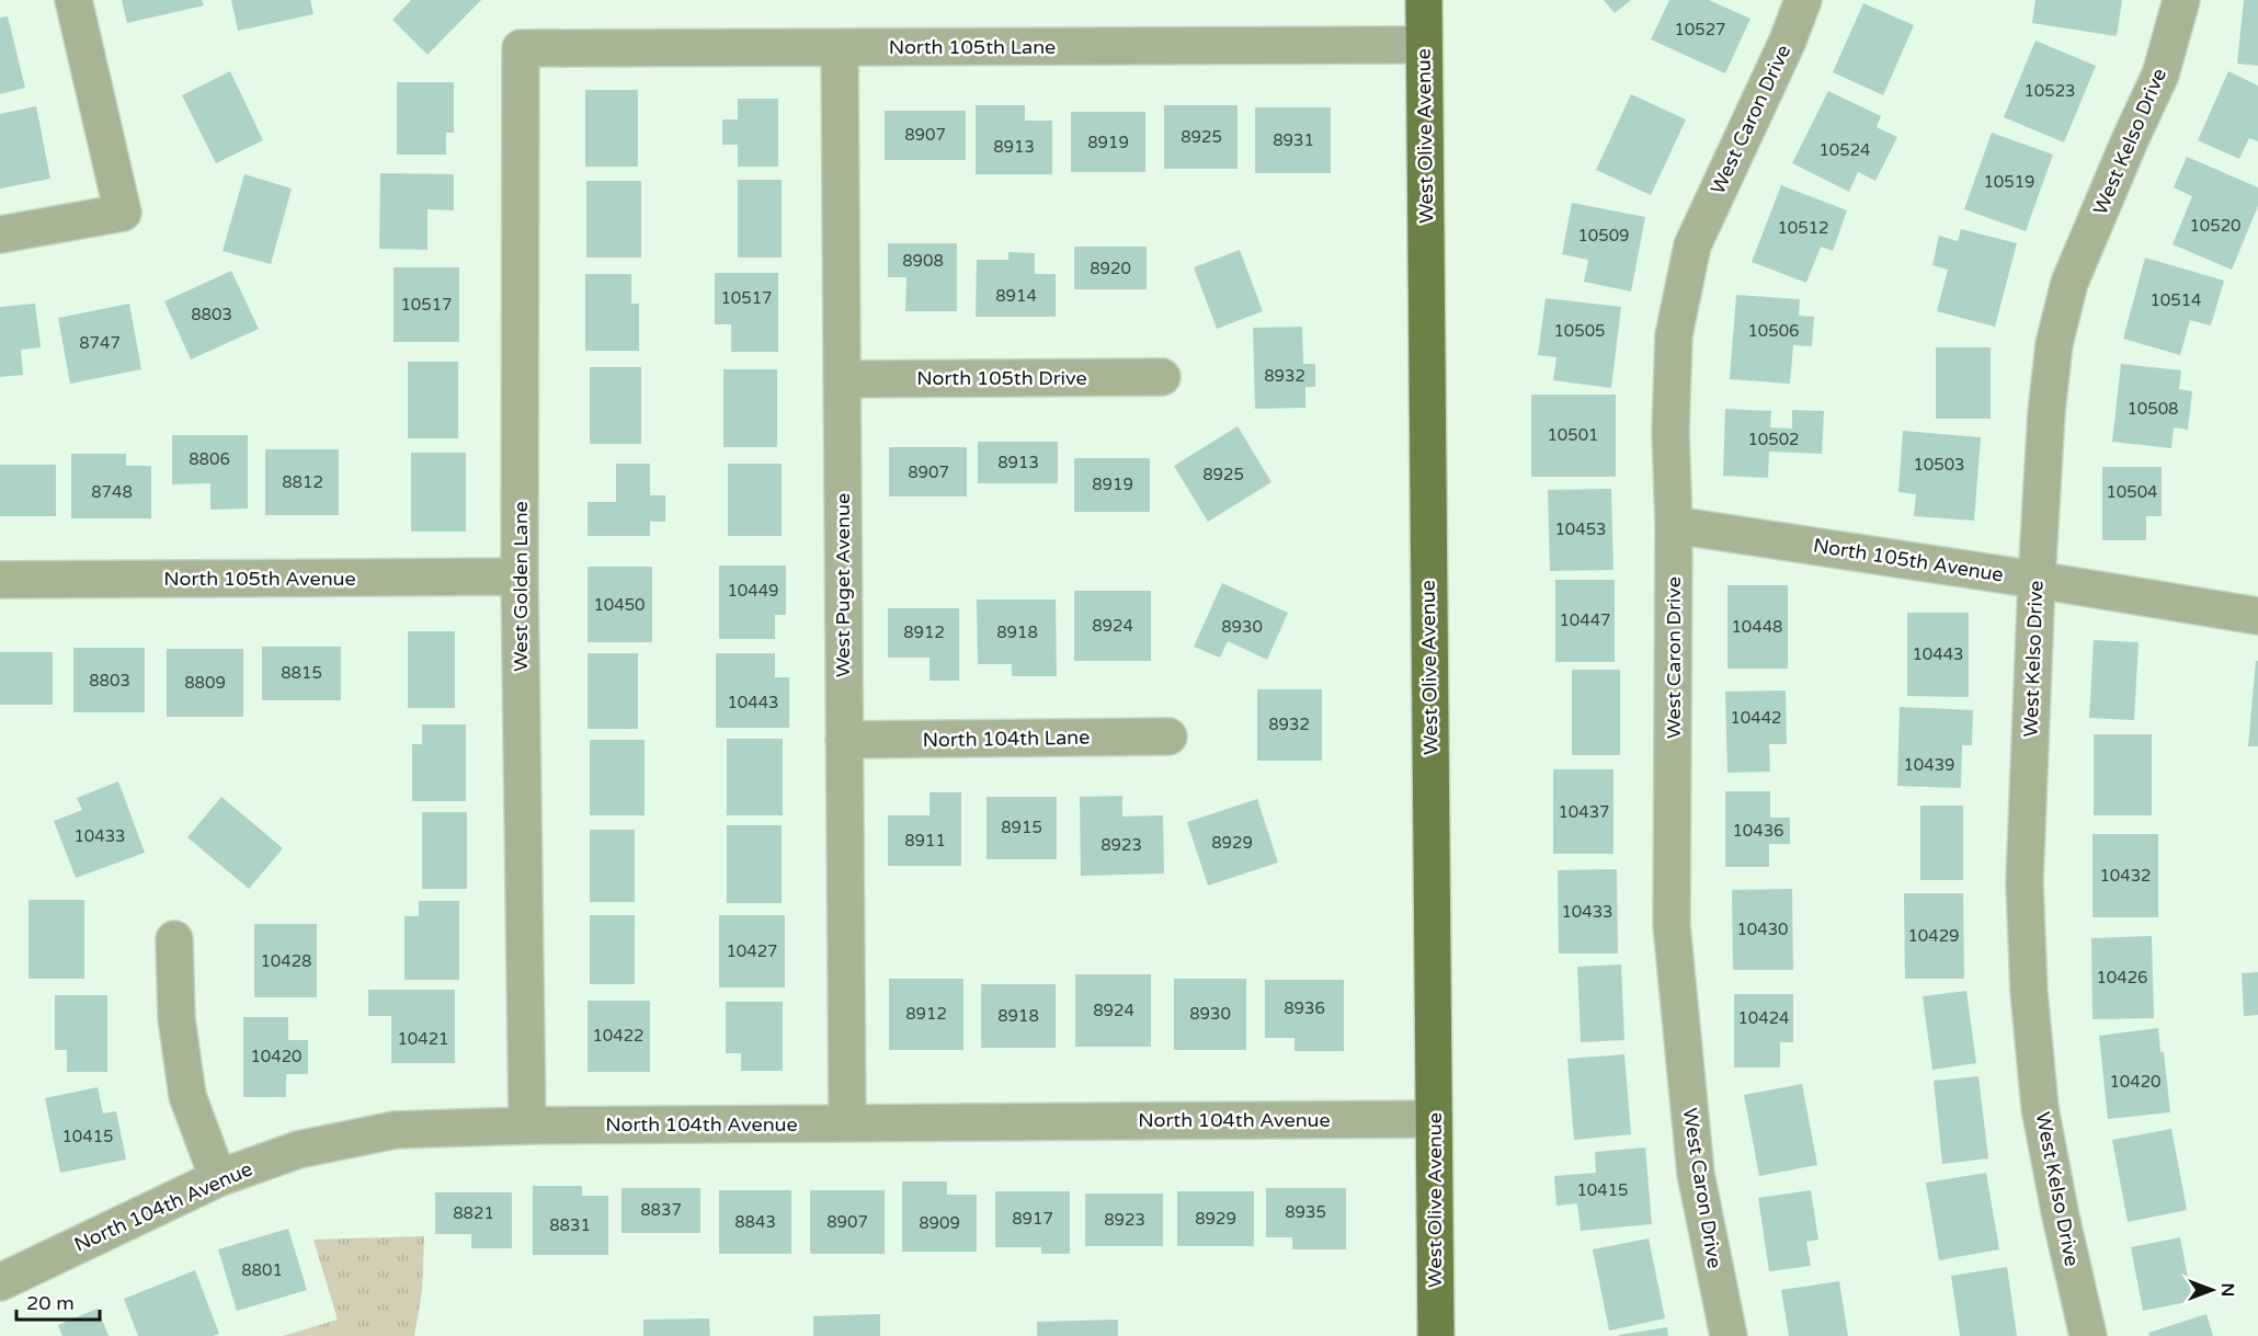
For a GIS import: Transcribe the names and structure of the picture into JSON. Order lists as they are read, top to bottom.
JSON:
{
  "streets": {
    "main road": ["West Olive Avenue"],
    "street": [
      "North 105th Lane",
      "West Caron Drive",
      "West Kelso Drive",
      "North 105th Drive",
      "North 105th Avenue",
      "West Puget Avenue",
      "West Golden Lane",
      "North 104th Lane",
      "North 104th Avenue"
    ]
  },
  "crossings": [
    ["North 105th Lane", "West Olive Avenue"],
    ["North 105th Lane", "West Puget Avenue"],
    ["North 105th Lane", "West Golden Lane"],
    ["West Caron Drive", "North 105th Avenue"],
    ["West Olive Avenue", "North 104th Avenue"],
    ["West Kelso Drive", "North 105th Avenue"],
    ["North 105th Drive", "West Puget Avenue"],
    ["North 105th Avenue", "West Golden Lane"],
    ["West Puget Avenue", "North 104th Lane"],
    ["West Puget Avenue", "North 104th Avenue"],
    ["West Golden Lane", "North 104th Avenue"]
  ],
  "house_numbers": [
    "10527",
    "10523",
    "8907",
    "8925",
    "8931",
    "8919",
    "8913",
    "10524",
    "10519",
    "10520",
    "10512",
    "10509",
    "8908",
    "8920",
    "8914",
    "10517",
    "10514",
    "10517",
    "8803",
    "10505",
    "10506",
    "8747",
    "8932",
    "10508",
    "10501",
    "10502",
    "8806",
    "8913",
    "10503",
    "8907",
    "8925",
    "8812",
    "8919",
    "8748",
    "10504",
    "10453",
    "10449",
    "10450",
    "10447",
    "8924",
    "8930",
    "10448",
    "8912",
    "8918",
    "10443",
    "8815",
    "8803",
    "8809",
    "10443",
    "10442",
    "8932",
    "10439",
    "10437",
    "8915",
    "10436",
    "10433",
    "8911",
    "8929",
    "8923",
    "10432",
    "10433",
    "10430",
    "10429",
    "10427",
    "10428",
    "10426",
    "8936",
    "8924",
    "8912",
    "8930",
    "8918",
    "10424",
    "10422",
    "10421",
    "10420",
    "10420",
    "10415",
    "10415",
    "8837",
    "8935",
    "8821",
    "8917",
    "8929",
    "8923",
    "8843",
    "8907",
    "8909",
    "8831",
    "8801"
  ],
  "scale_bar": "20 m",
  "north": "right"
}
